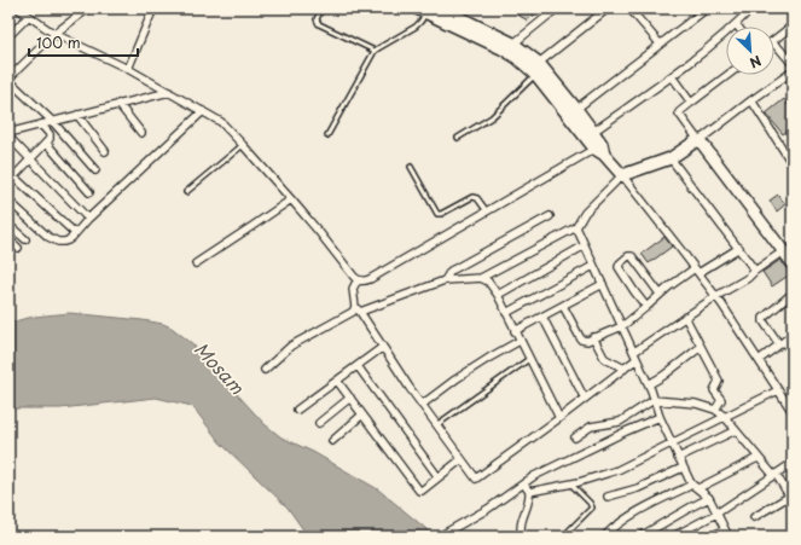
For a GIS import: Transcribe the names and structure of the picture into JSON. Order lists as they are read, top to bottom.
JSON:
{
  "water": ["Mosam"],
  "scale_bar": "100 m",
  "north": "bottom right"
}
